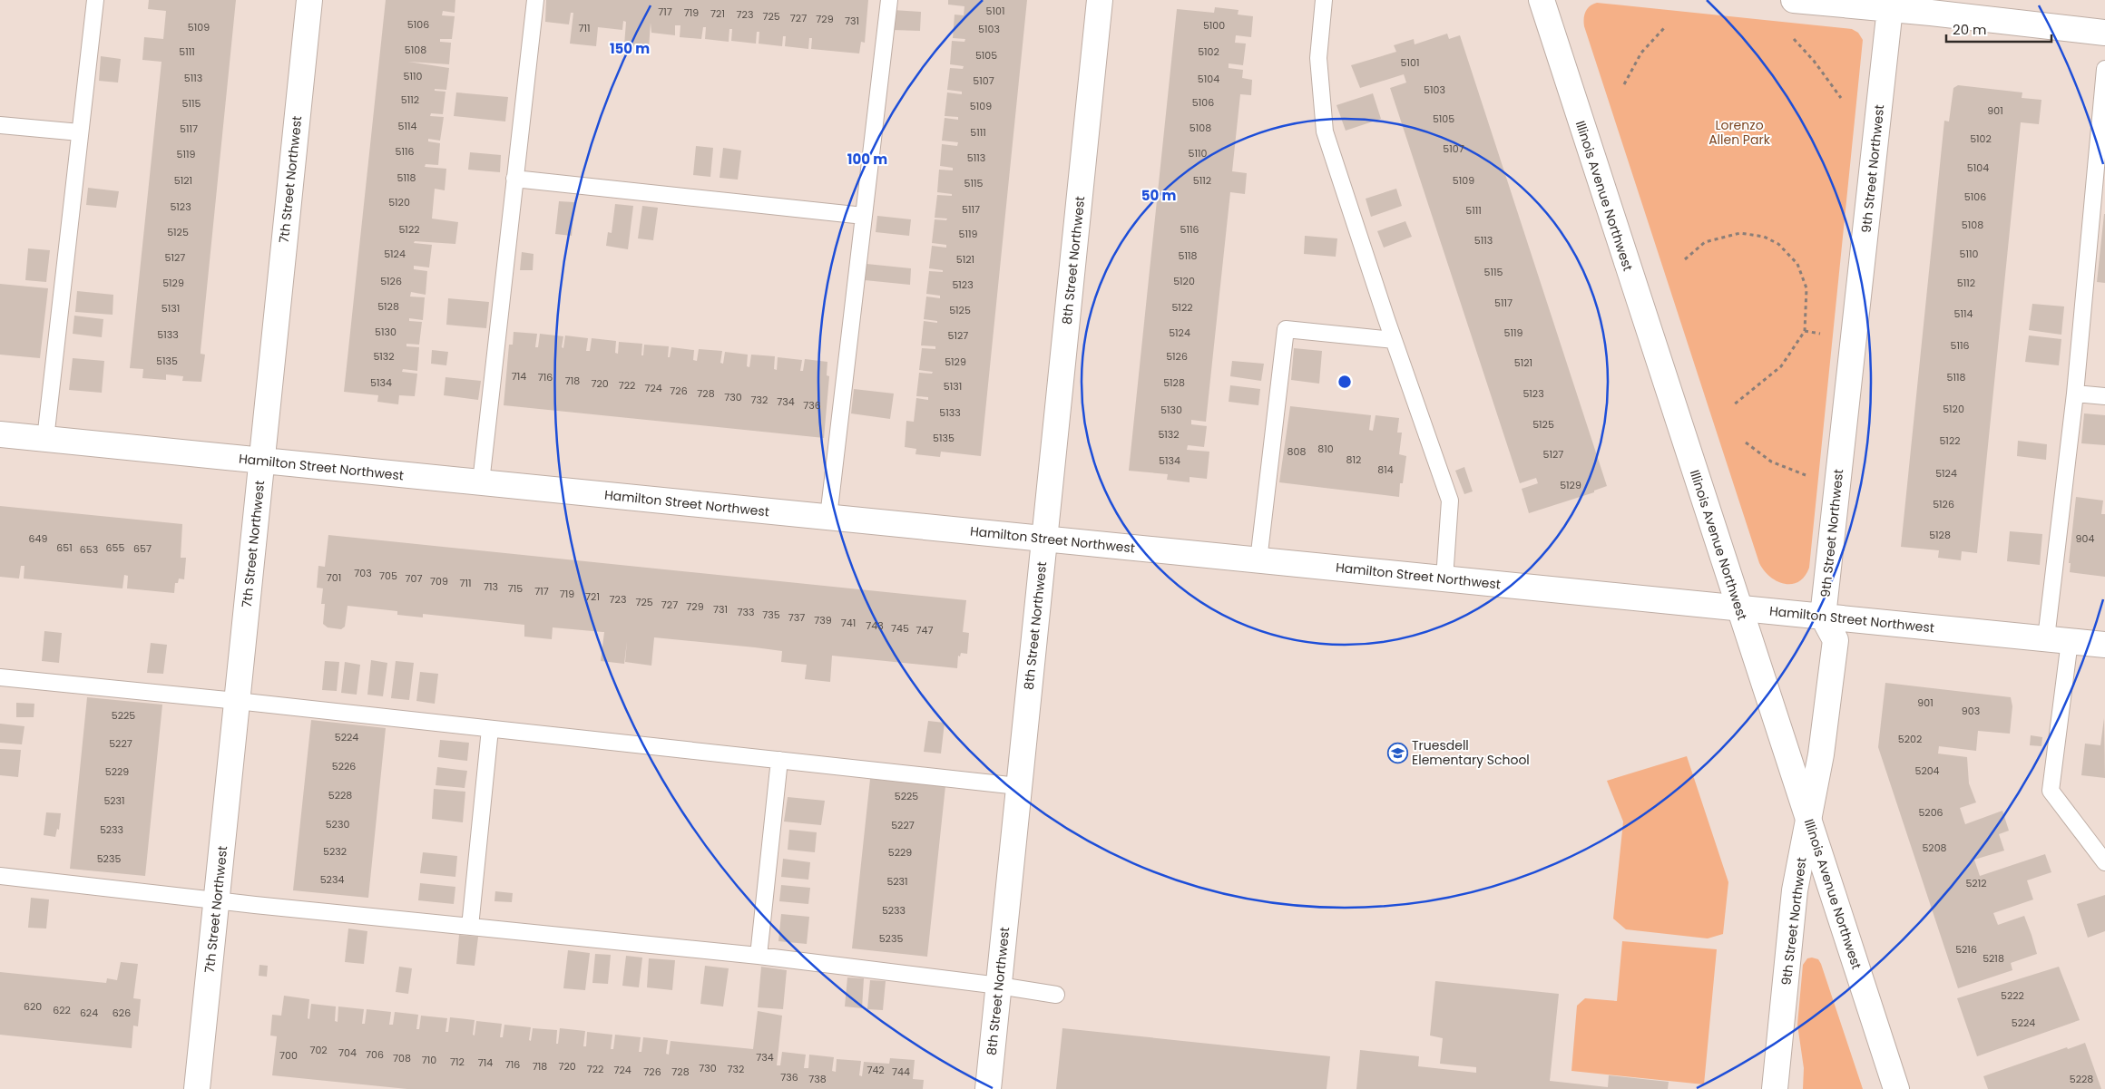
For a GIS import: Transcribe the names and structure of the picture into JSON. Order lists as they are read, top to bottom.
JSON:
{
  "streets": {
    "street": [
      "9th Street Northwest",
      "7th Street Northwest",
      "Illinois Avenue Northwest",
      "8th Street Northwest",
      "Hamilton Street Northwest"
    ]
  },
  "crossings": [
    ["9th Street Northwest", "Illinois Avenue Northwest"],
    ["9th Street Northwest", "Hamilton Street Northwest"],
    ["7th Street Northwest", "Hamilton Street Northwest"],
    ["Illinois Avenue Northwest", "Hamilton Street Northwest"],
    ["8th Street Northwest", "Hamilton Street Northwest"]
  ],
  "parks": ["Lorenzo Allen Park"],
  "places": {
    "school or university": ["Truesdell Elementary School"]
  },
  "house_numbers": [
    "5101",
    "717",
    "719",
    "721",
    "723",
    "725",
    "727",
    "729",
    "731",
    "5106",
    "5100",
    "5109",
    "711",
    "5103",
    "5108",
    "5111",
    "5102",
    "5105",
    "5101",
    "5110",
    "5113",
    "5104",
    "5107",
    "5103",
    "5112",
    "5106",
    "5115",
    "5109",
    "901",
    "5105",
    "5114",
    "5108",
    "5117",
    "5111",
    "5102",
    "5107",
    "5116",
    "5110",
    "5119",
    "5113",
    "5104",
    "5118",
    "5121",
    "5112",
    "5109",
    "5115",
    "5106",
    "5120",
    "5123",
    "5117",
    "5111",
    "5108",
    "5122",
    "5116",
    "5125",
    "5119",
    "5113",
    "5124",
    "5110",
    "5118",
    "5127",
    "5121",
    "5115",
    "5126",
    "5120",
    "5129",
    "5112",
    "5123",
    "5117",
    "5128",
    "5122",
    "5131",
    "5125",
    "5114",
    "5130",
    "5124",
    "5119",
    "5133",
    "5127",
    "5116",
    "5132",
    "5126",
    "5135",
    "5129",
    "5121",
    "714",
    "716",
    "5118",
    "718",
    "5134",
    "5128",
    "720",
    "722",
    "5131",
    "724",
    "726",
    "728",
    "5123",
    "730",
    "732",
    "734",
    "736",
    "5120",
    "5130",
    "5133",
    "5125",
    "5132",
    "5135",
    "5122",
    "810",
    "808",
    "5127",
    "812",
    "5134",
    "814",
    "5124",
    "5129",
    "5126",
    "5128",
    "649",
    "904",
    "651",
    "655",
    "657",
    "653",
    "703",
    "705",
    "701",
    "707",
    "709",
    "711",
    "713",
    "715",
    "717",
    "719",
    "721",
    "723",
    "725",
    "727",
    "729",
    "731",
    "733",
    "735",
    "737",
    "739",
    "741",
    "743",
    "745",
    "747",
    "901",
    "903",
    "5225",
    "5224",
    "5202",
    "5227",
    "5226",
    "5204",
    "5229",
    "5228",
    "5225",
    "5231",
    "5206",
    "5230",
    "5227",
    "5233",
    "5208",
    "5232",
    "5229",
    "5235",
    "5234",
    "5231",
    "5212",
    "5233",
    "5235",
    "5216",
    "5218",
    "5222",
    "620",
    "622",
    "624",
    "626",
    "5224",
    "702",
    "704",
    "706",
    "700",
    "734",
    "708",
    "710",
    "712",
    "714",
    "716",
    "718",
    "720",
    "730",
    "722",
    "732",
    "724",
    "742",
    "726",
    "728",
    "744",
    "736",
    "738",
    "5228"
  ],
  "scale_bar": "20 m",
  "rings": ["150 m", "100 m", "50 m"]
}
